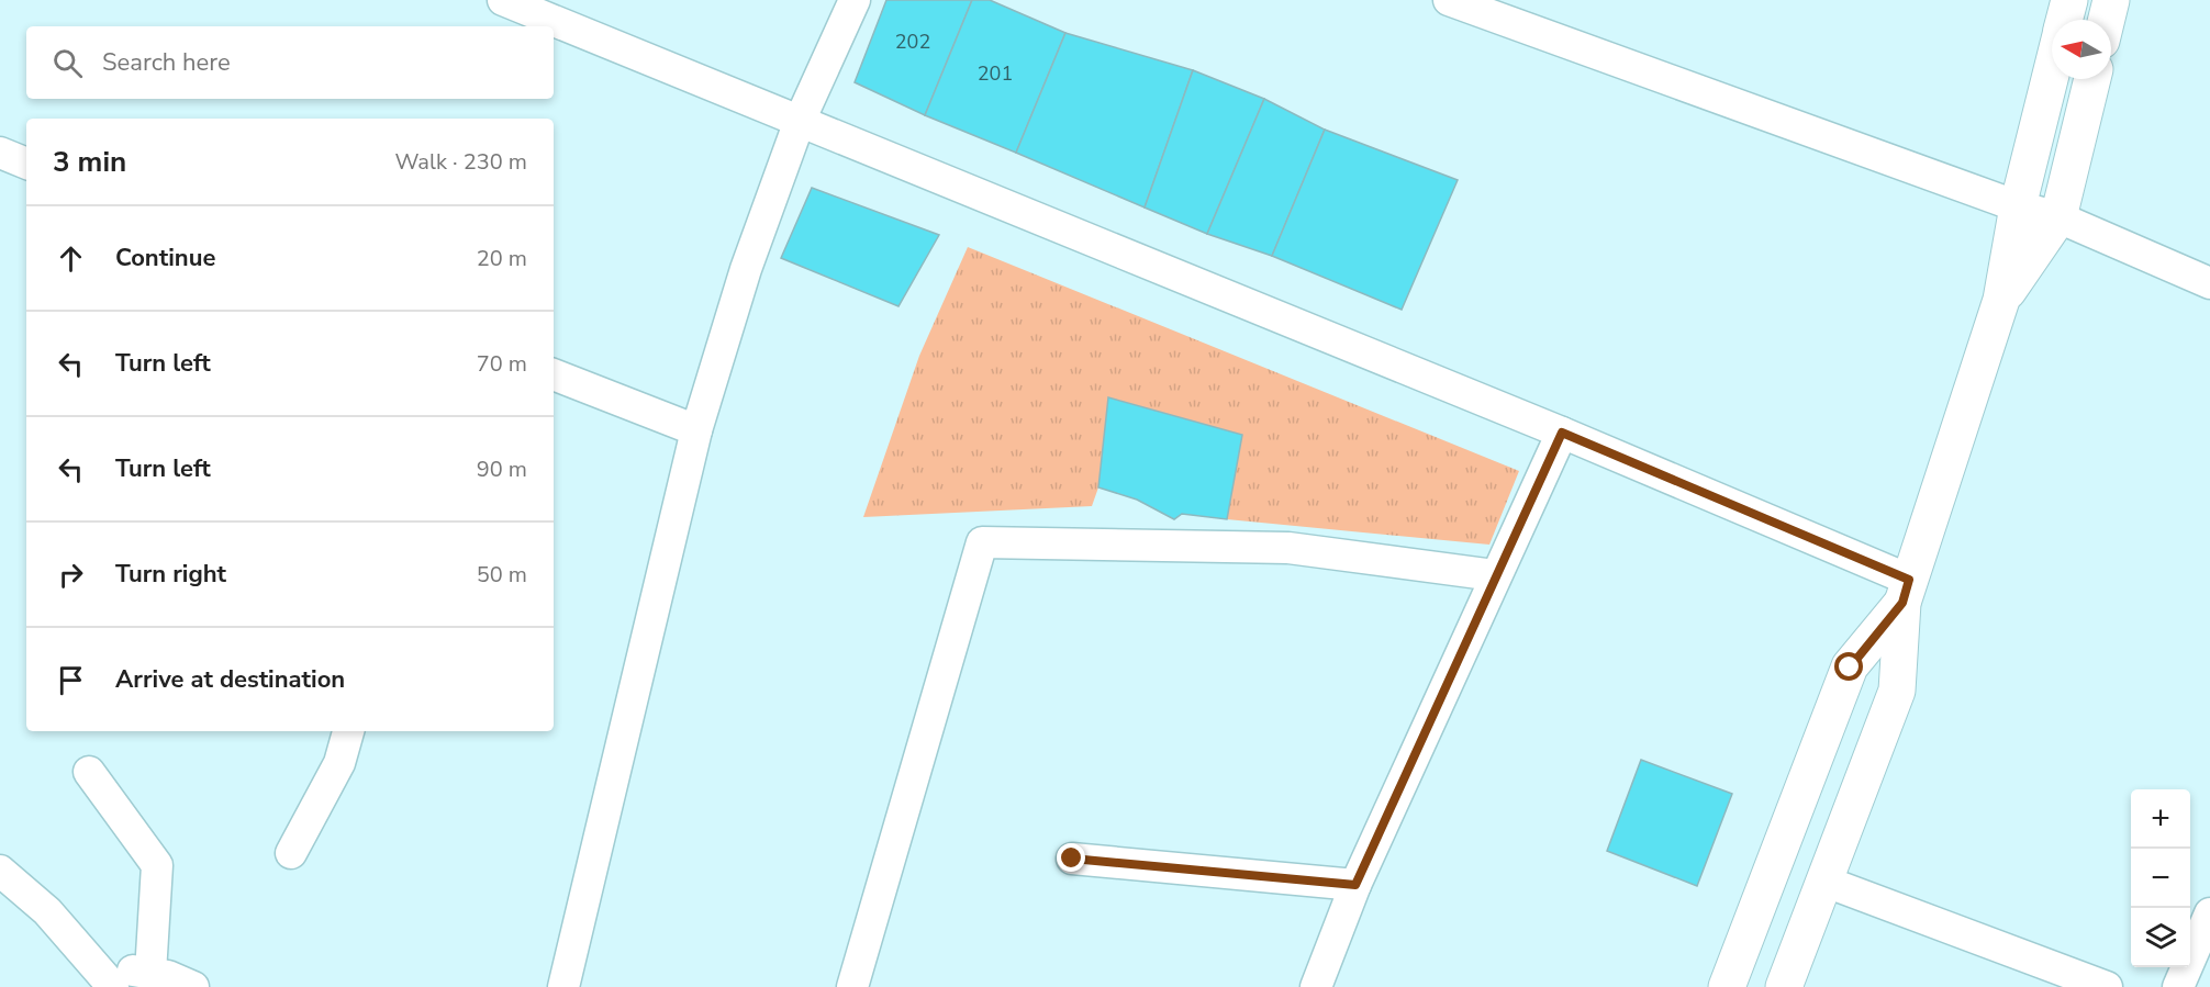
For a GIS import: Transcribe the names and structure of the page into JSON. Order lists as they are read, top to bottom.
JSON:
{
  "house_numbers": ["202", "201"],
  "north": "left",
  "page": {
    "search": "Search here",
    "heading": ["3 min", "Walk · 230 m"],
    "list": [
      ["Continue", "20 m"],
      ["Turn left", "70 m"],
      ["Turn left", "90 m"],
      ["Turn right", "50 m"],
      "Arrive at destination"
    ],
    "map_buttons": ["+", "−"]
  }
}
